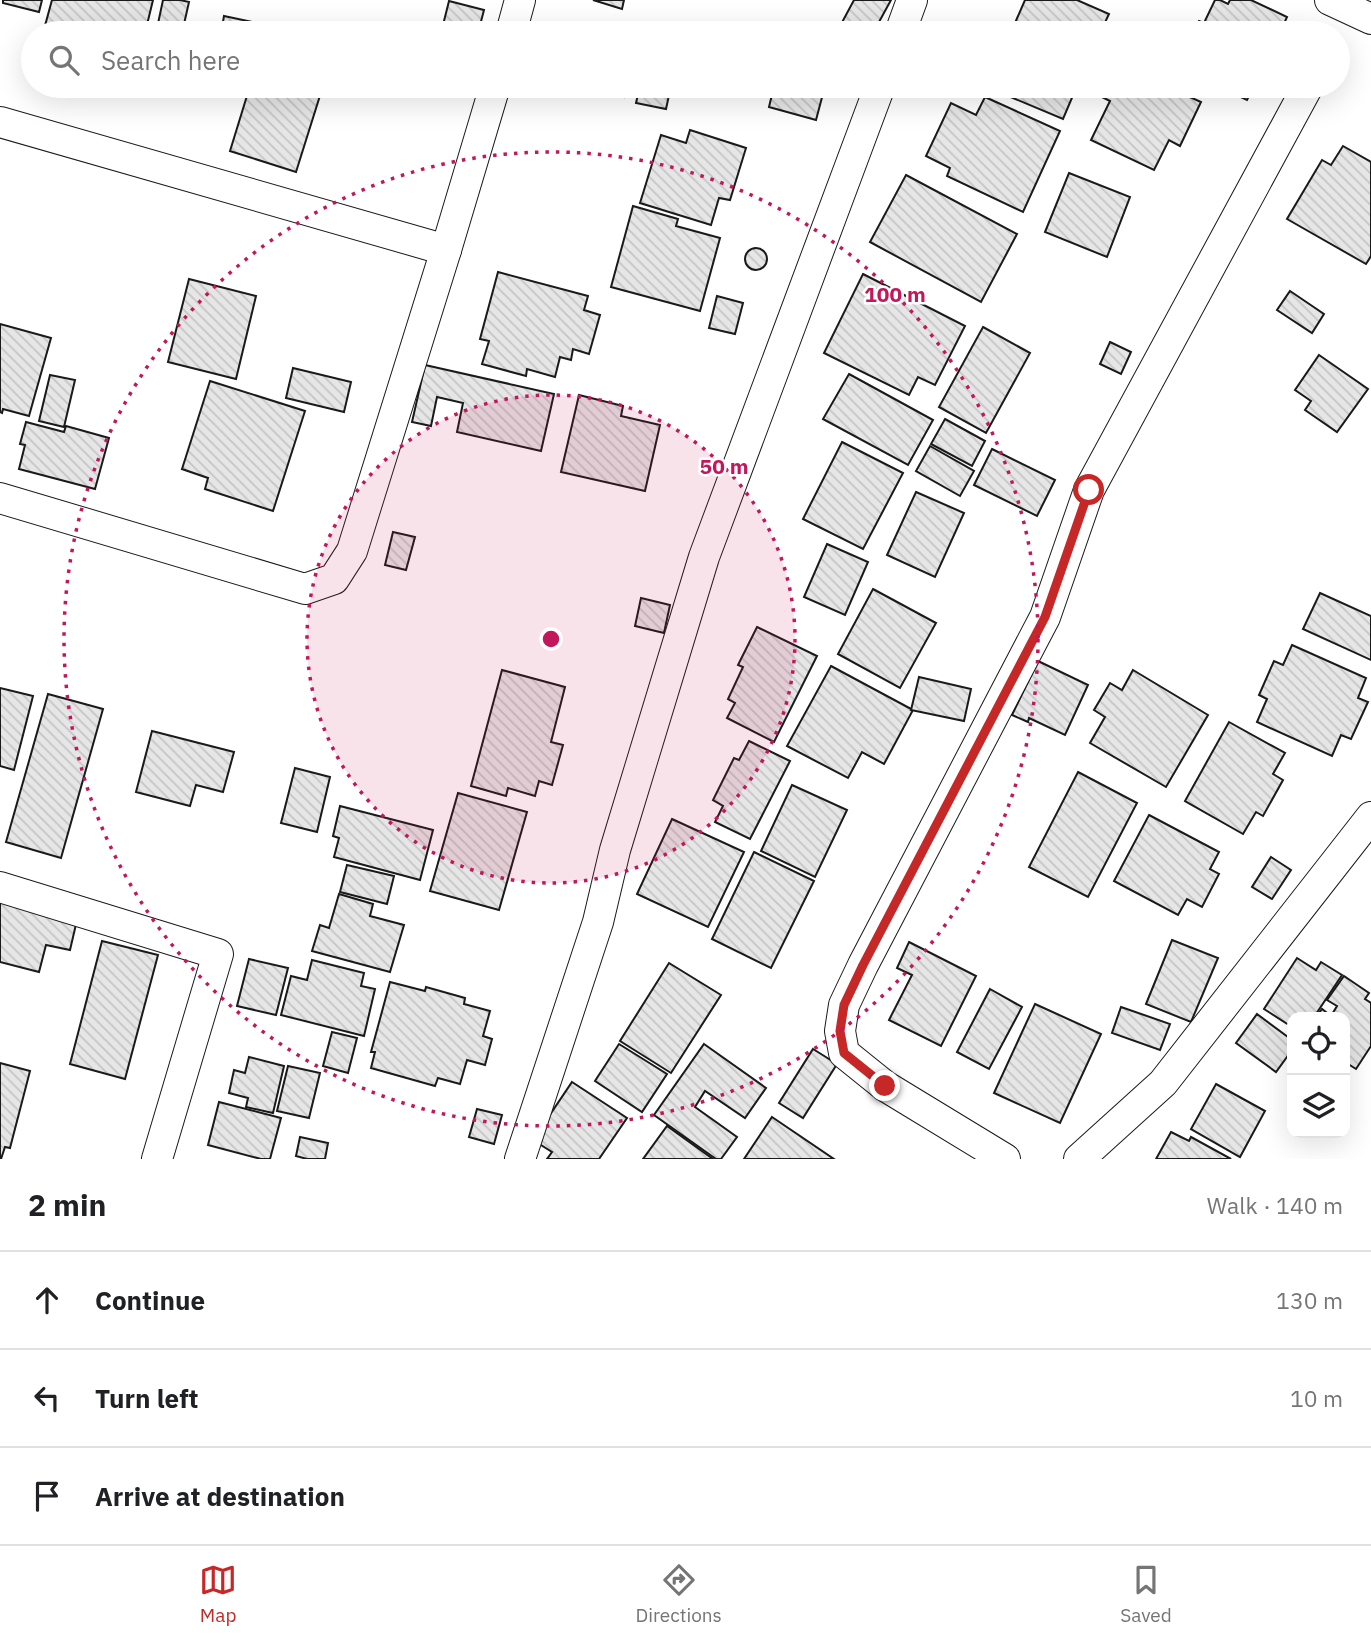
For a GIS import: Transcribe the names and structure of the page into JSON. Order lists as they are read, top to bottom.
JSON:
{
  "page": {
    "search": "Search here",
    "heading": ["2 min", "Walk · 140 m"],
    "list": [
      ["Continue", "130 m"],
      ["Turn left", "10 m"],
      "Arrive at destination"
    ],
    "nav": ["Map", "Directions", "Saved"]
  },
  "rings": ["100 m", "50 m"]
}
